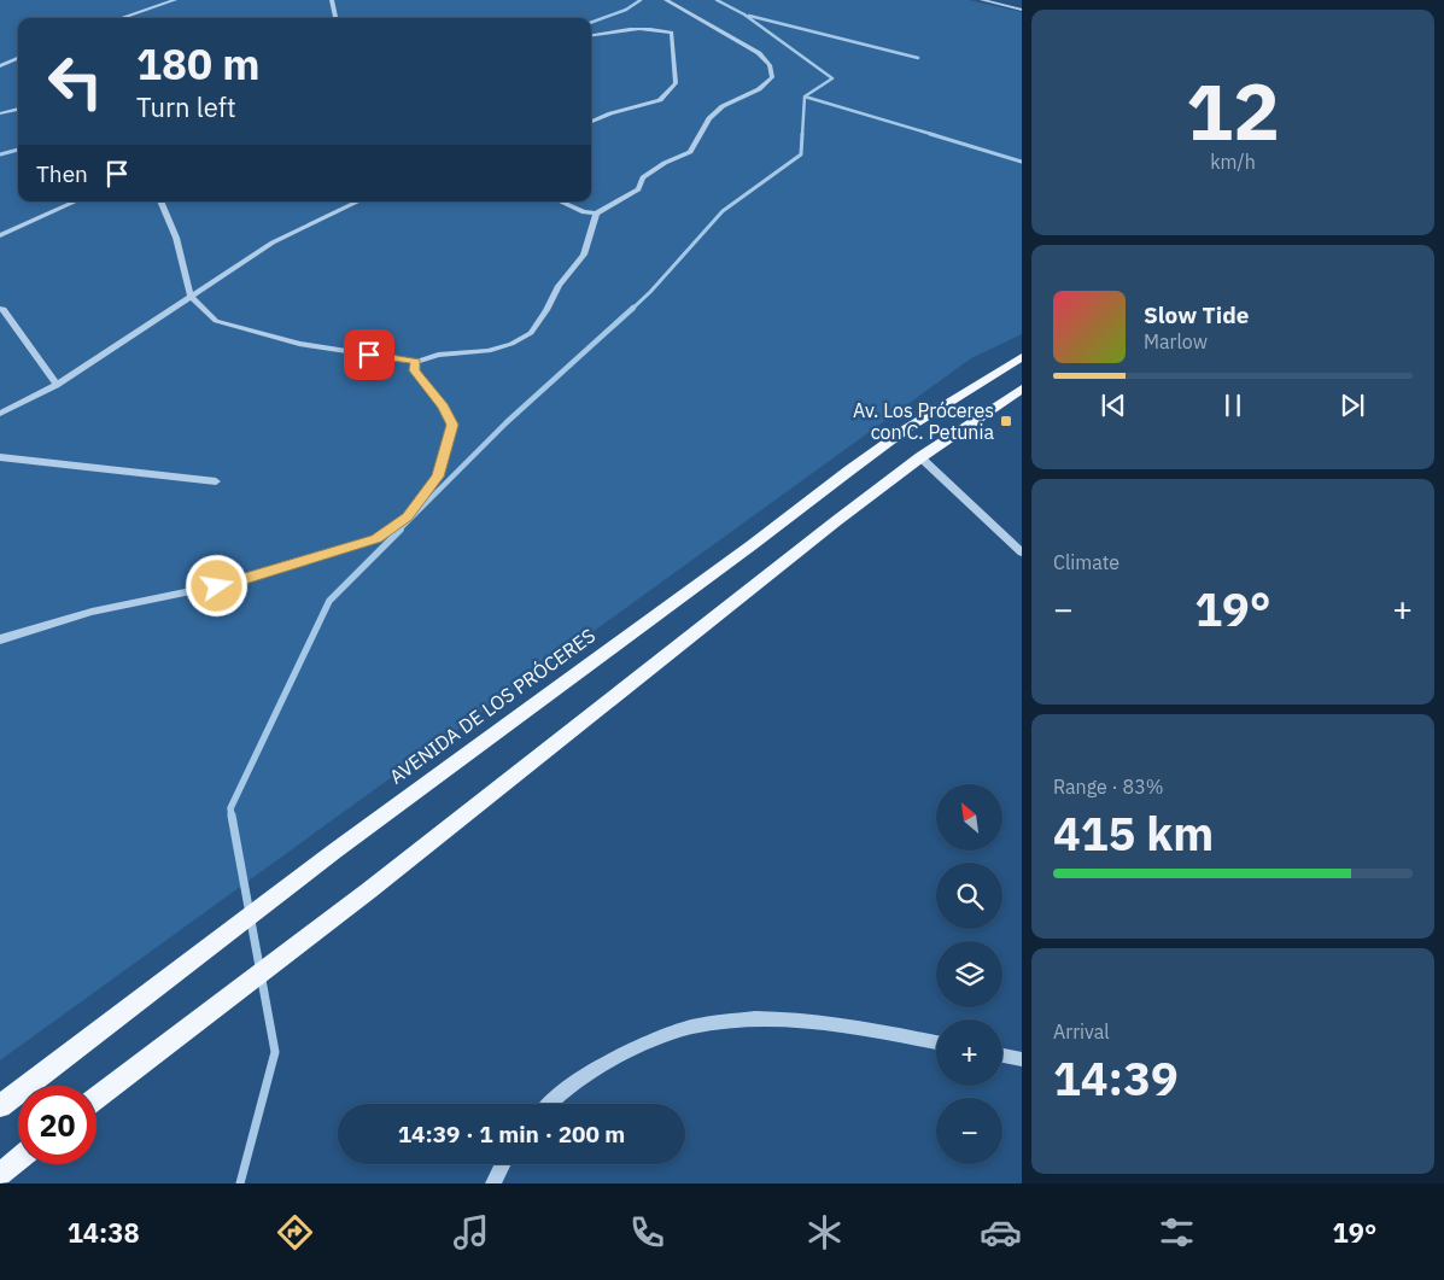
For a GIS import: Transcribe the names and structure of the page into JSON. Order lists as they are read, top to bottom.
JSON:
{
  "streets": {
    "main road": ["AVENIDA DE LOS PRÓCERES"]
  },
  "places": {
    "transit": ["Av. Los Próceres con C. Petunia"]
  },
  "north": "top left",
  "page": {
    "tile": [
      ["12", "km/h"],
      "Climate",
      ["Range · 83%", "415 km"],
      ["Arrival", "14:39"]
    ],
    "turn": ["180 m", "Turn left"],
    "then": "Then",
    "song": ["Slow Tide", "Marlow"],
    "heat": ["−", "19°", "+"],
    "map_buttons": ["+", "−"],
    "limit": "20",
    "trip": "14:39 · 1 min · 200 m",
    "tabs": ["14:38", "19°"]
  }
}
